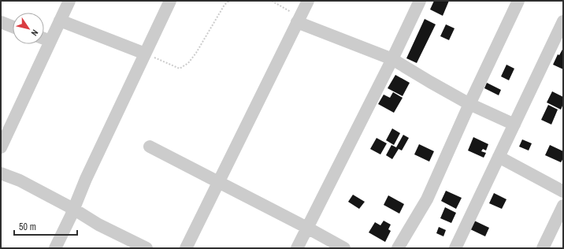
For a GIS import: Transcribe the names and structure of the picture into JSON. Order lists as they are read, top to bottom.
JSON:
{
  "scale_bar": "50 m",
  "north": "bottom right"
}
